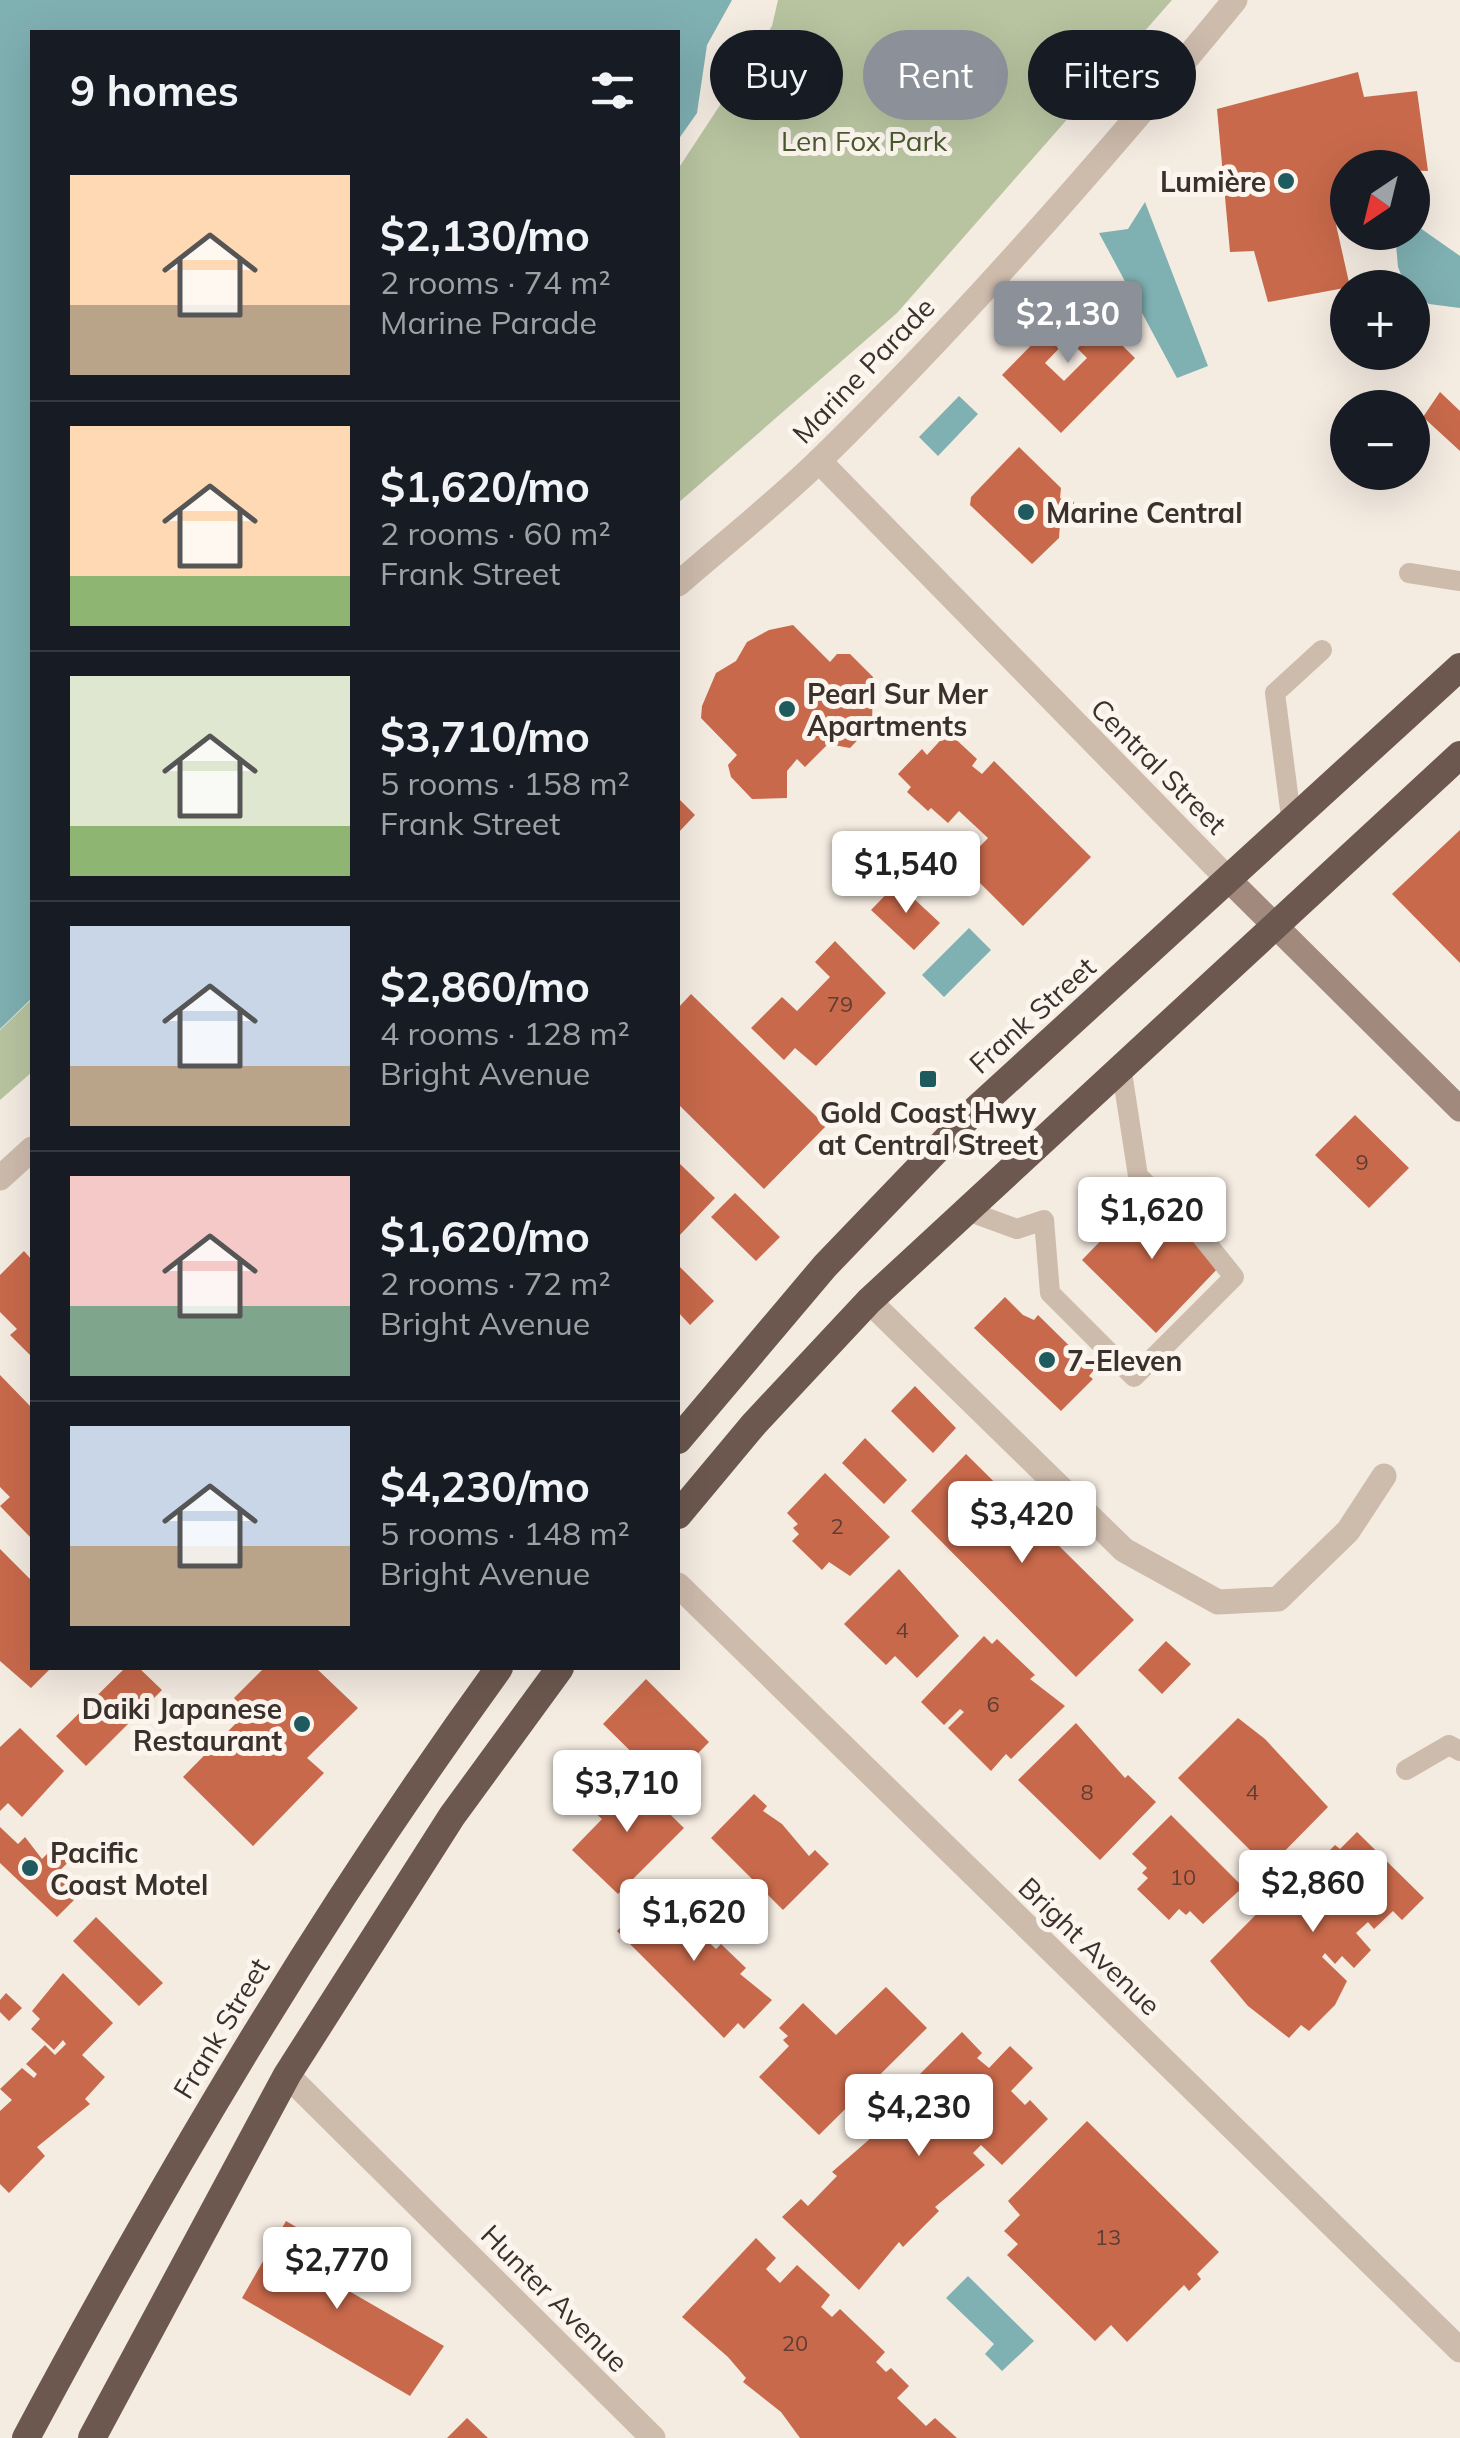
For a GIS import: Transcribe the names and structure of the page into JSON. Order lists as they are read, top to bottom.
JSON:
{
  "streets": {
    "highway": ["Frank Street"],
    "main road": ["Central Street"],
    "street": ["Marine Parade", "Bright Avenue", "Hunter Avenue"]
  },
  "crossings": [
    ["Marine Parade", "Central Street"],
    ["Central Street", "Frank Street"]
  ],
  "parks": ["Len Fox Park"],
  "places": {
    "other": [
      "Lumière",
      "Marine Central",
      "Pearl Sur Mer Apartments",
      "7-Eleven",
      "Daiki Japanese Restaurant",
      "Pacific Coast Motel"
    ],
    "transit": ["Gold Coast Hwy at Central Street"]
  },
  "house_numbers": [
    "79",
    "9",
    "2",
    "4",
    "6",
    "8",
    "4",
    "10",
    "13",
    "20"
  ],
  "north": "bottom left",
  "page": {
    "chip": ["Buy", "Rent", "Filters"],
    "heading": "9 homes",
    "map_buttons": ["+", "−"],
    "list": [
      {
        "name": "$2,130/mo",
        "note": "2 rooms · 74 m² · Marine Parade"
      },
      {
        "name": "$1,620/mo",
        "note": "2 rooms · 60 m² · Frank Street"
      },
      {
        "name": "$3,710/mo",
        "note": "5 rooms · 158 m² · Frank Street"
      },
      {
        "name": "$2,860/mo",
        "note": "4 rooms · 128 m² · Bright Avenue"
      },
      {
        "name": "$1,620/mo",
        "note": "2 rooms · 72 m² · Bright Avenue"
      },
      {
        "name": "$4,230/mo",
        "note": "5 rooms · 148 m² · Bright Avenue"
      }
    ],
    "price": [
      "$2,130",
      "$1,540",
      "$1,620",
      "$3,420",
      "$3,710",
      "$2,860",
      "$1,620",
      "$4,230",
      "$2,770"
    ]
  }
}
